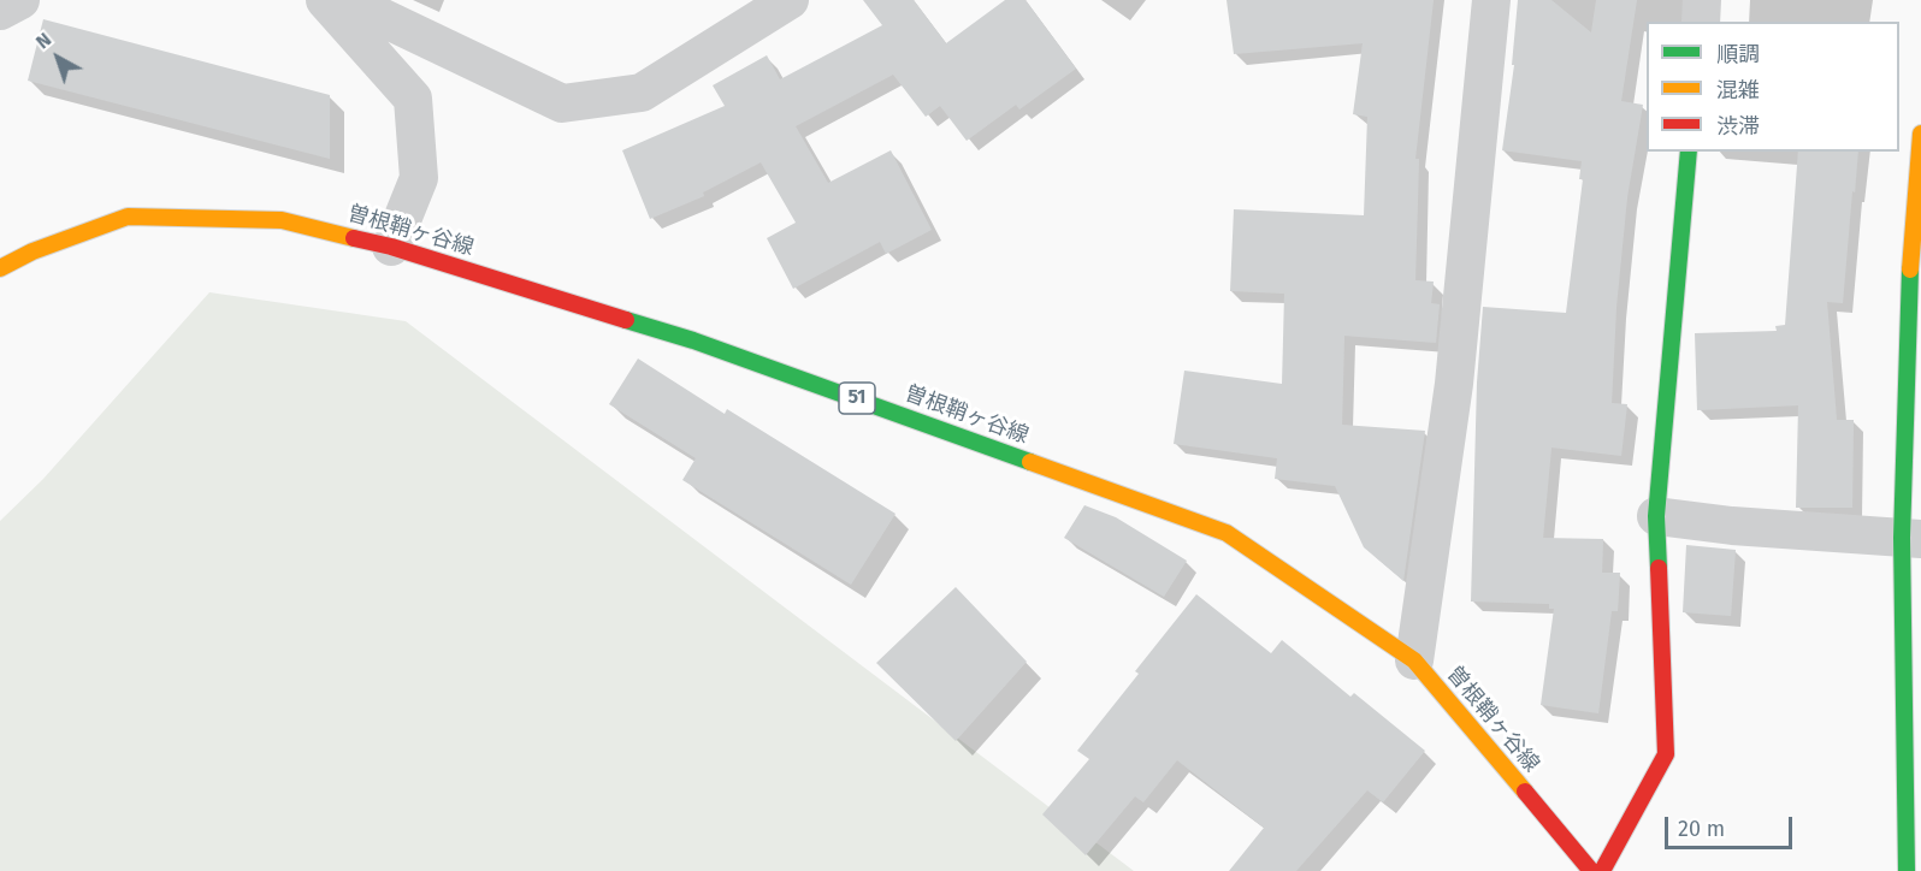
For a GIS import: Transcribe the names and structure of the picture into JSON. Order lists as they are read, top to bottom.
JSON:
{
  "streets": {
    "main road": ["曽根鞘ヶ谷線", "51"]
  },
  "legend": ["順調", "混雑", "渋滞"],
  "scale_bar": "20 m",
  "north": "top left"
}
